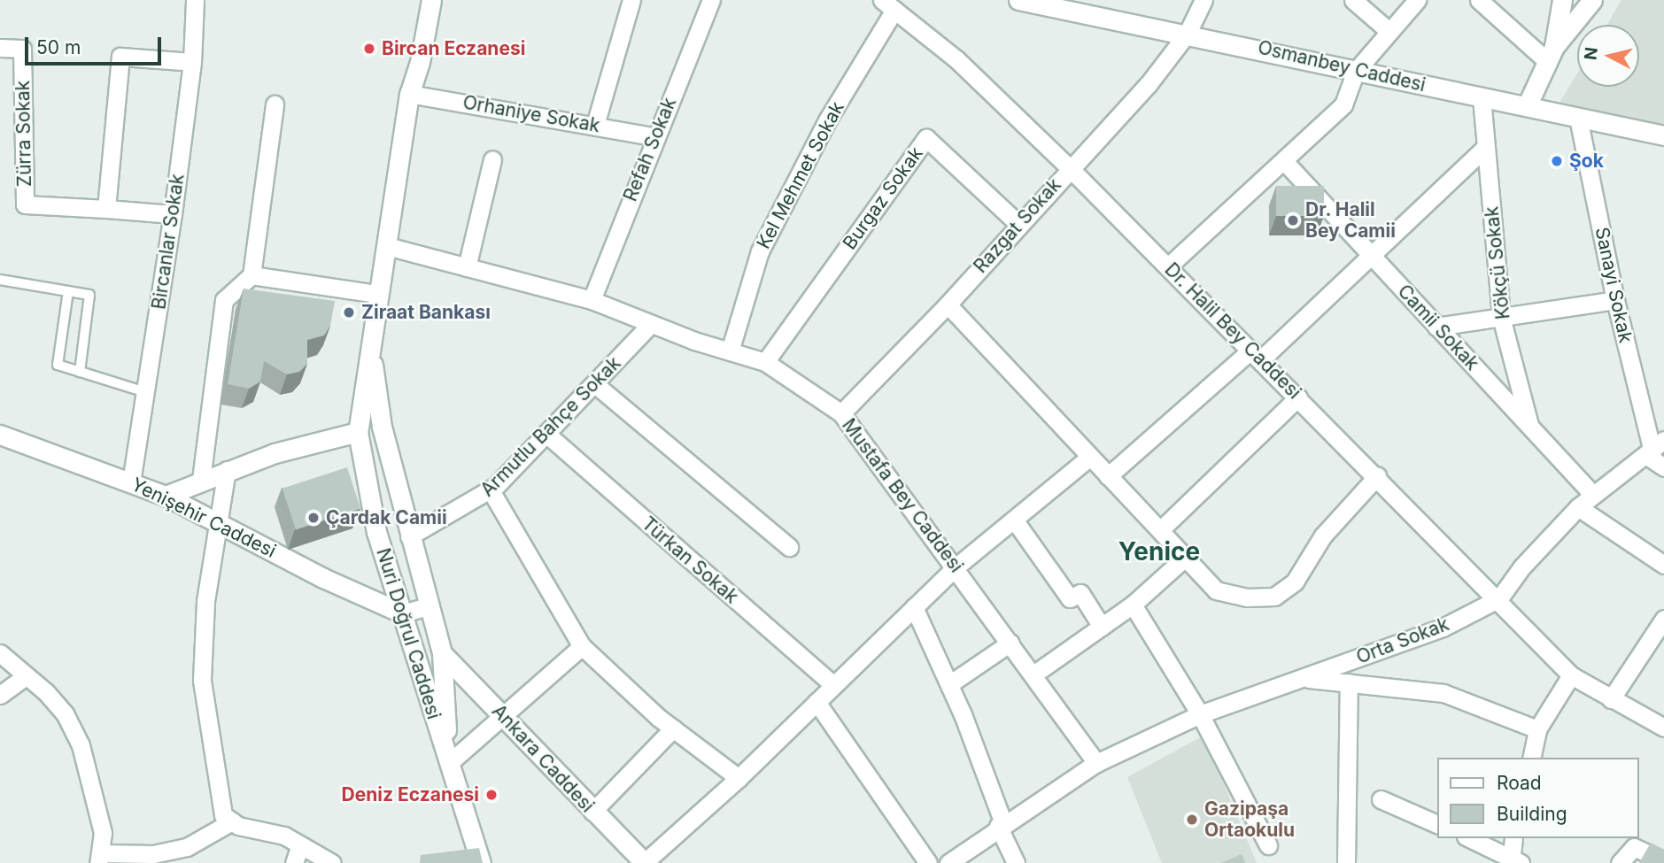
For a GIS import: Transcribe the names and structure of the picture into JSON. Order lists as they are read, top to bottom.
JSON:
{
  "streets": {
    "street": [
      "Osmanbey Caddesi",
      "Orhaniye Sokak",
      "Zürra Sokak",
      "Refah Sokak",
      "Kel Mehmet Sokak",
      "Burgaz Sokak",
      "Razgat Sokak",
      "Bircanlar Sokak",
      "Kökçü Sokak",
      "Sanayi Sokak",
      "Camii Sokak",
      "Dr. Halil Bey Caddesi",
      "Armutlu Bahçe Sokak",
      "Mustafa Bey Caddesi",
      "Yenişehir Caddesi",
      "Türkan Sokak",
      "Nuri Doğrul Caddesi",
      "Orta Sokak",
      "Ankara Caddesi"
    ]
  },
  "crossings": [
    ["Osmanbey Caddesi", "Razgat Sokak"],
    ["Osmanbey Caddesi", "Kökçü Sokak"],
    ["Osmanbey Caddesi", "Sanayi Sokak"],
    ["Orhaniye Sokak", "Refah Sokak"],
    ["Refah Sokak", "Mustafa Bey Caddesi"],
    ["Kel Mehmet Sokak", "Dr. Halil Bey Caddesi"],
    ["Kel Mehmet Sokak", "Mustafa Bey Caddesi"],
    ["Burgaz Sokak", "Razgat Sokak"],
    ["Burgaz Sokak", "Mustafa Bey Caddesi"],
    ["Razgat Sokak", "Dr. Halil Bey Caddesi"],
    ["Razgat Sokak", "Mustafa Bey Caddesi"],
    ["Bircanlar Sokak", "Yenişehir Caddesi"],
    ["Kökçü Sokak", "Camii Sokak"],
    ["Dr. Halil Bey Caddesi", "Orta Sokak"],
    ["Armutlu Bahçe Sokak", "Mustafa Bey Caddesi"],
    ["Armutlu Bahçe Sokak", "Türkan Sokak"],
    ["Armutlu Bahçe Sokak", "Nuri Doğrul Caddesi"],
    ["Mustafa Bey Caddesi", "Orta Sokak"],
    ["Yenişehir Caddesi", "Nuri Doğrul Caddesi"],
    ["Nuri Doğrul Caddesi", "Ankara Caddesi"]
  ],
  "districts": ["Yenice"],
  "places": [
    "Bircan Eczanesi",
    "Şok",
    "Dr. Halil Bey Camii",
    "Ziraat Bankası",
    "Çardak Camii",
    "Deniz Eczanesi",
    "Gazipaşa Ortaokulu"
  ],
  "legend": ["Road", "Building"],
  "scale_bar": "50 m",
  "north": "left"
}
